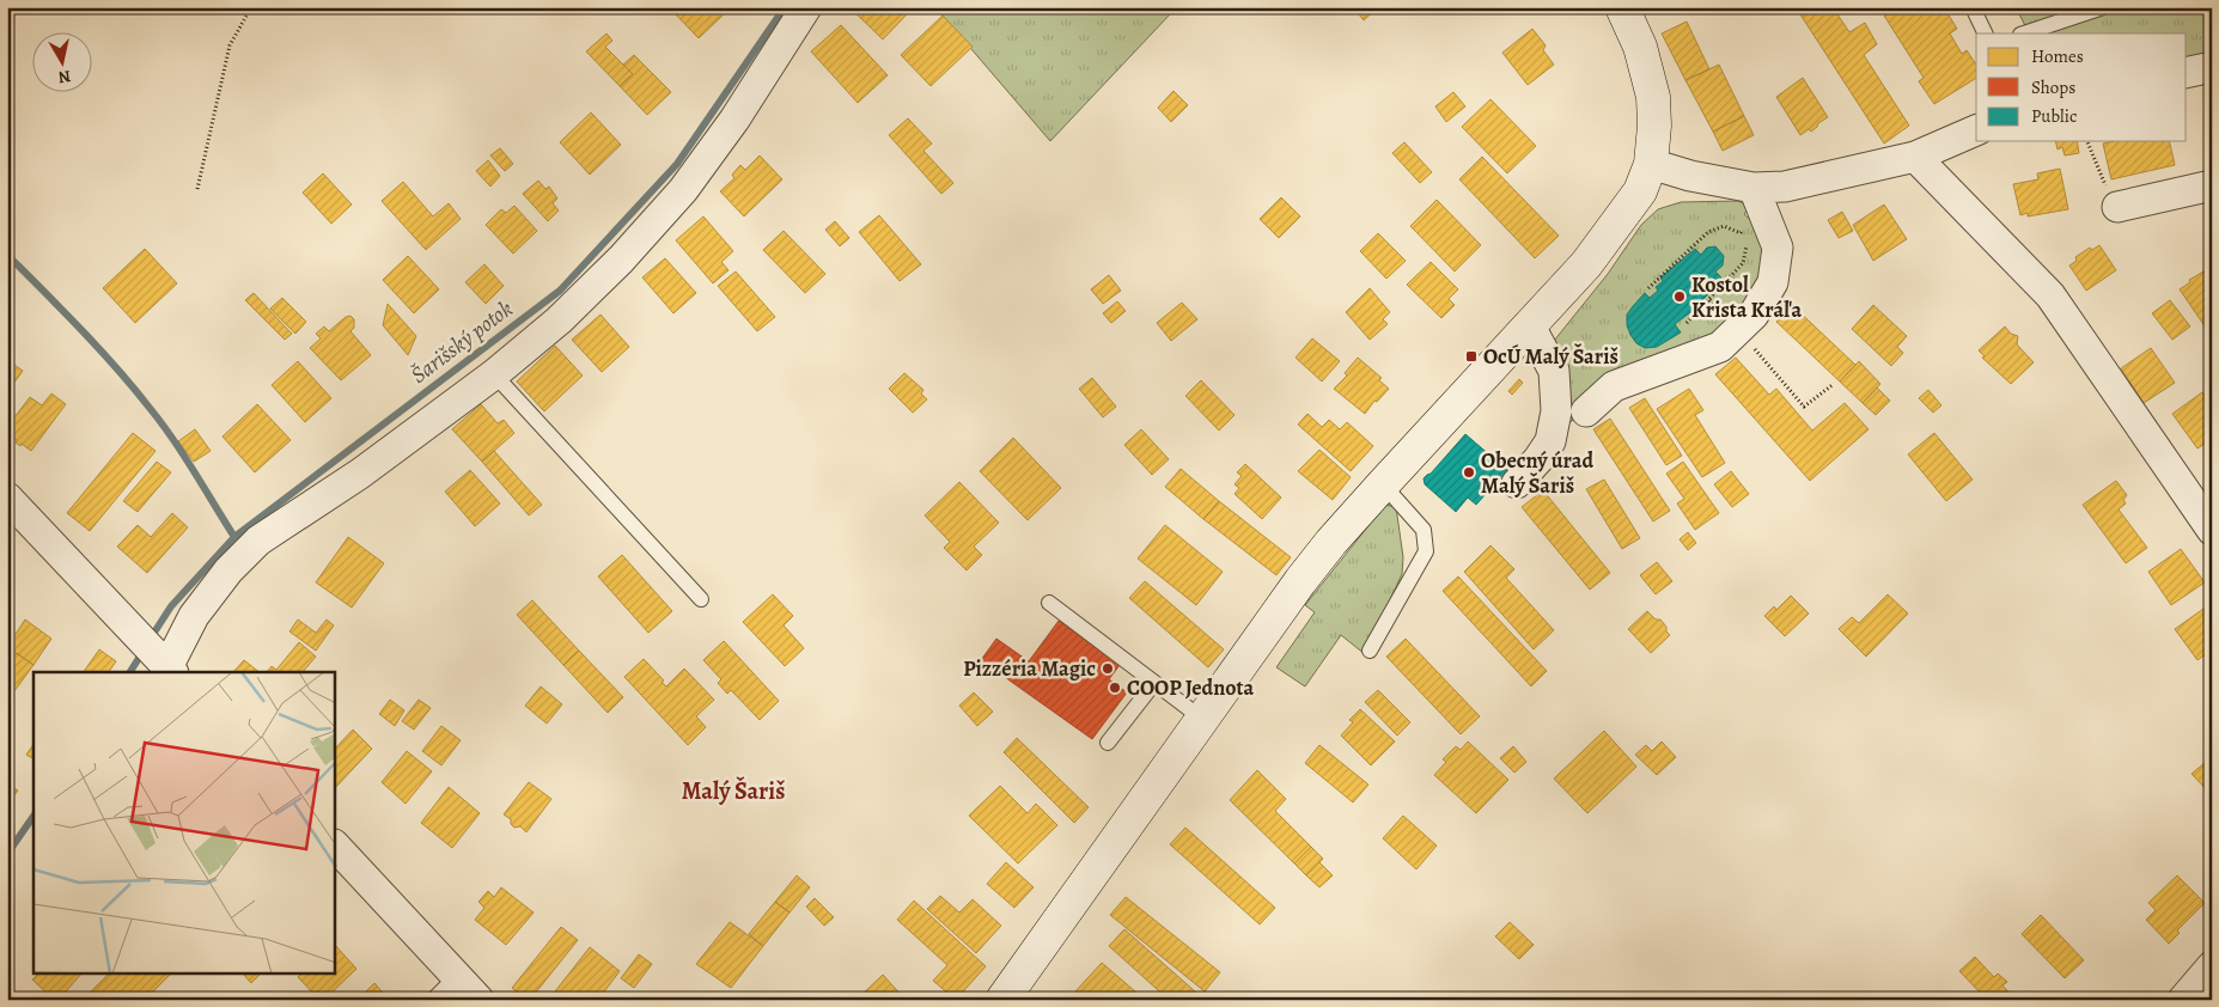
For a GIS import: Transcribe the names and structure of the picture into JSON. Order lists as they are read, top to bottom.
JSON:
{
  "districts": ["Malý Šariš"],
  "water": ["Šarišský potok"],
  "places": {
    "other": [
      "Kostol Krista Kráľa",
      "Obecný úrad Malý Šariš",
      "Pizzéria Magic",
      "COOP Jednota"
    ],
    "transit": ["OcÚ Malý Šariš"]
  },
  "legend": ["Homes", "Shops", "Public"],
  "north": "bottom"
}
